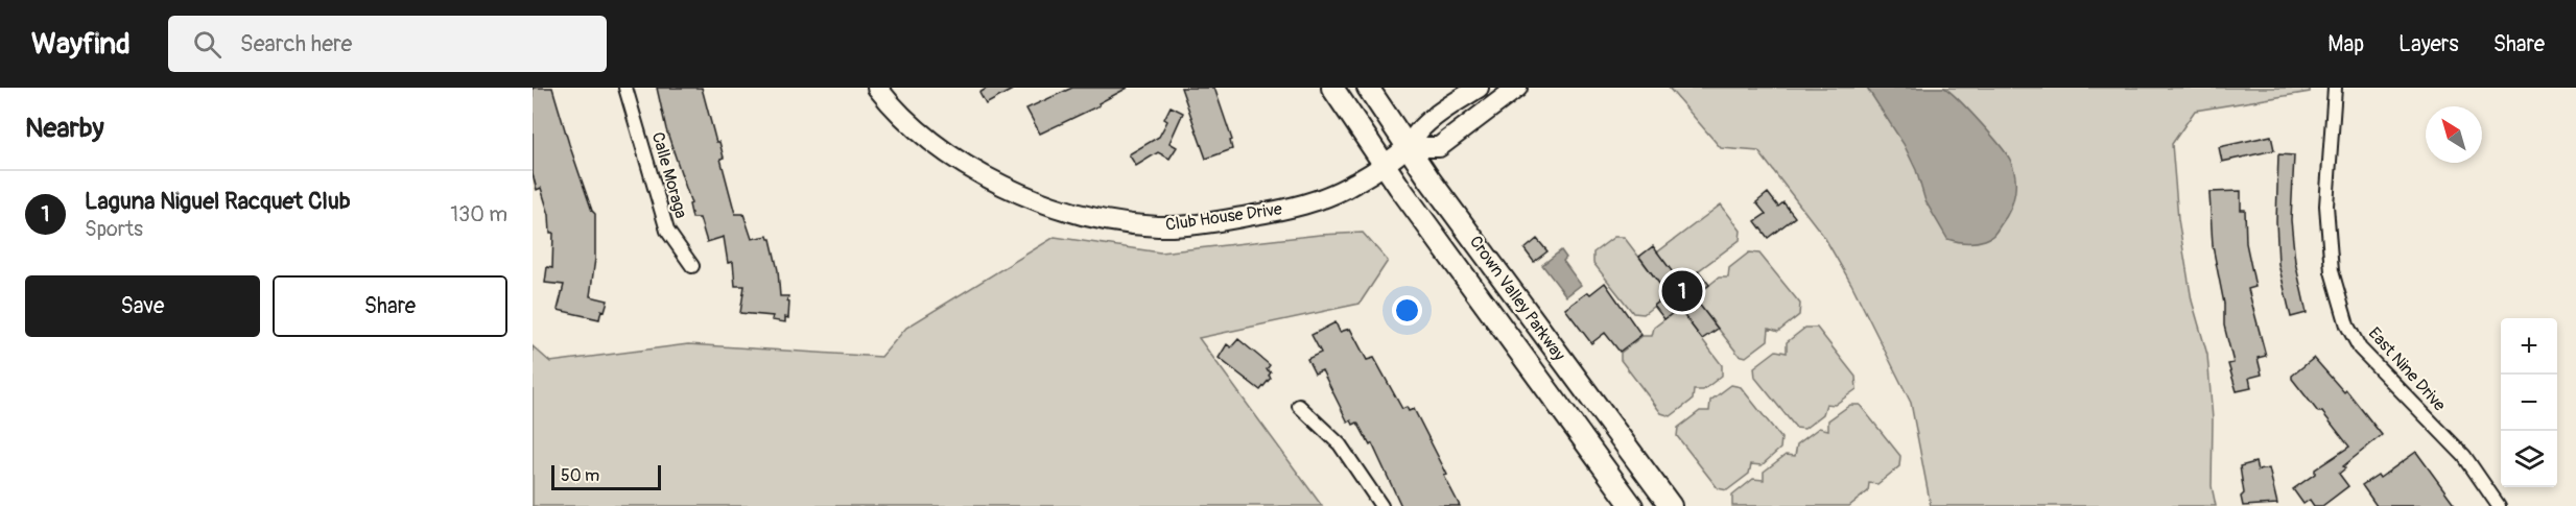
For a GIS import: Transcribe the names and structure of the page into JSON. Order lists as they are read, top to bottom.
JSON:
{
  "streets": {
    "main road": ["Crown Valley Parkway"],
    "street": ["Calle Moraga", "Club House Drive", "East Nine Drive"]
  },
  "crossings": [
    ["Club House Drive", "Crown Valley Parkway"]
  ],
  "scale_bar": "50 m",
  "north": "top left",
  "page": {
    "header": "Wayfind",
    "search": "Search here",
    "nav": ["Map", "Layers", "Share"],
    "heading": "Nearby",
    "list": [
      {
        "mark": "1",
        "name": "Laguna Niguel Racquet Club",
        "note": "Sports",
        "value": "130 m"
      }
    ],
    "buttons": ["Save", "Share"],
    "pins": "1",
    "map_buttons": ["+", "−"],
    "scale": "50 m"
  }
}
